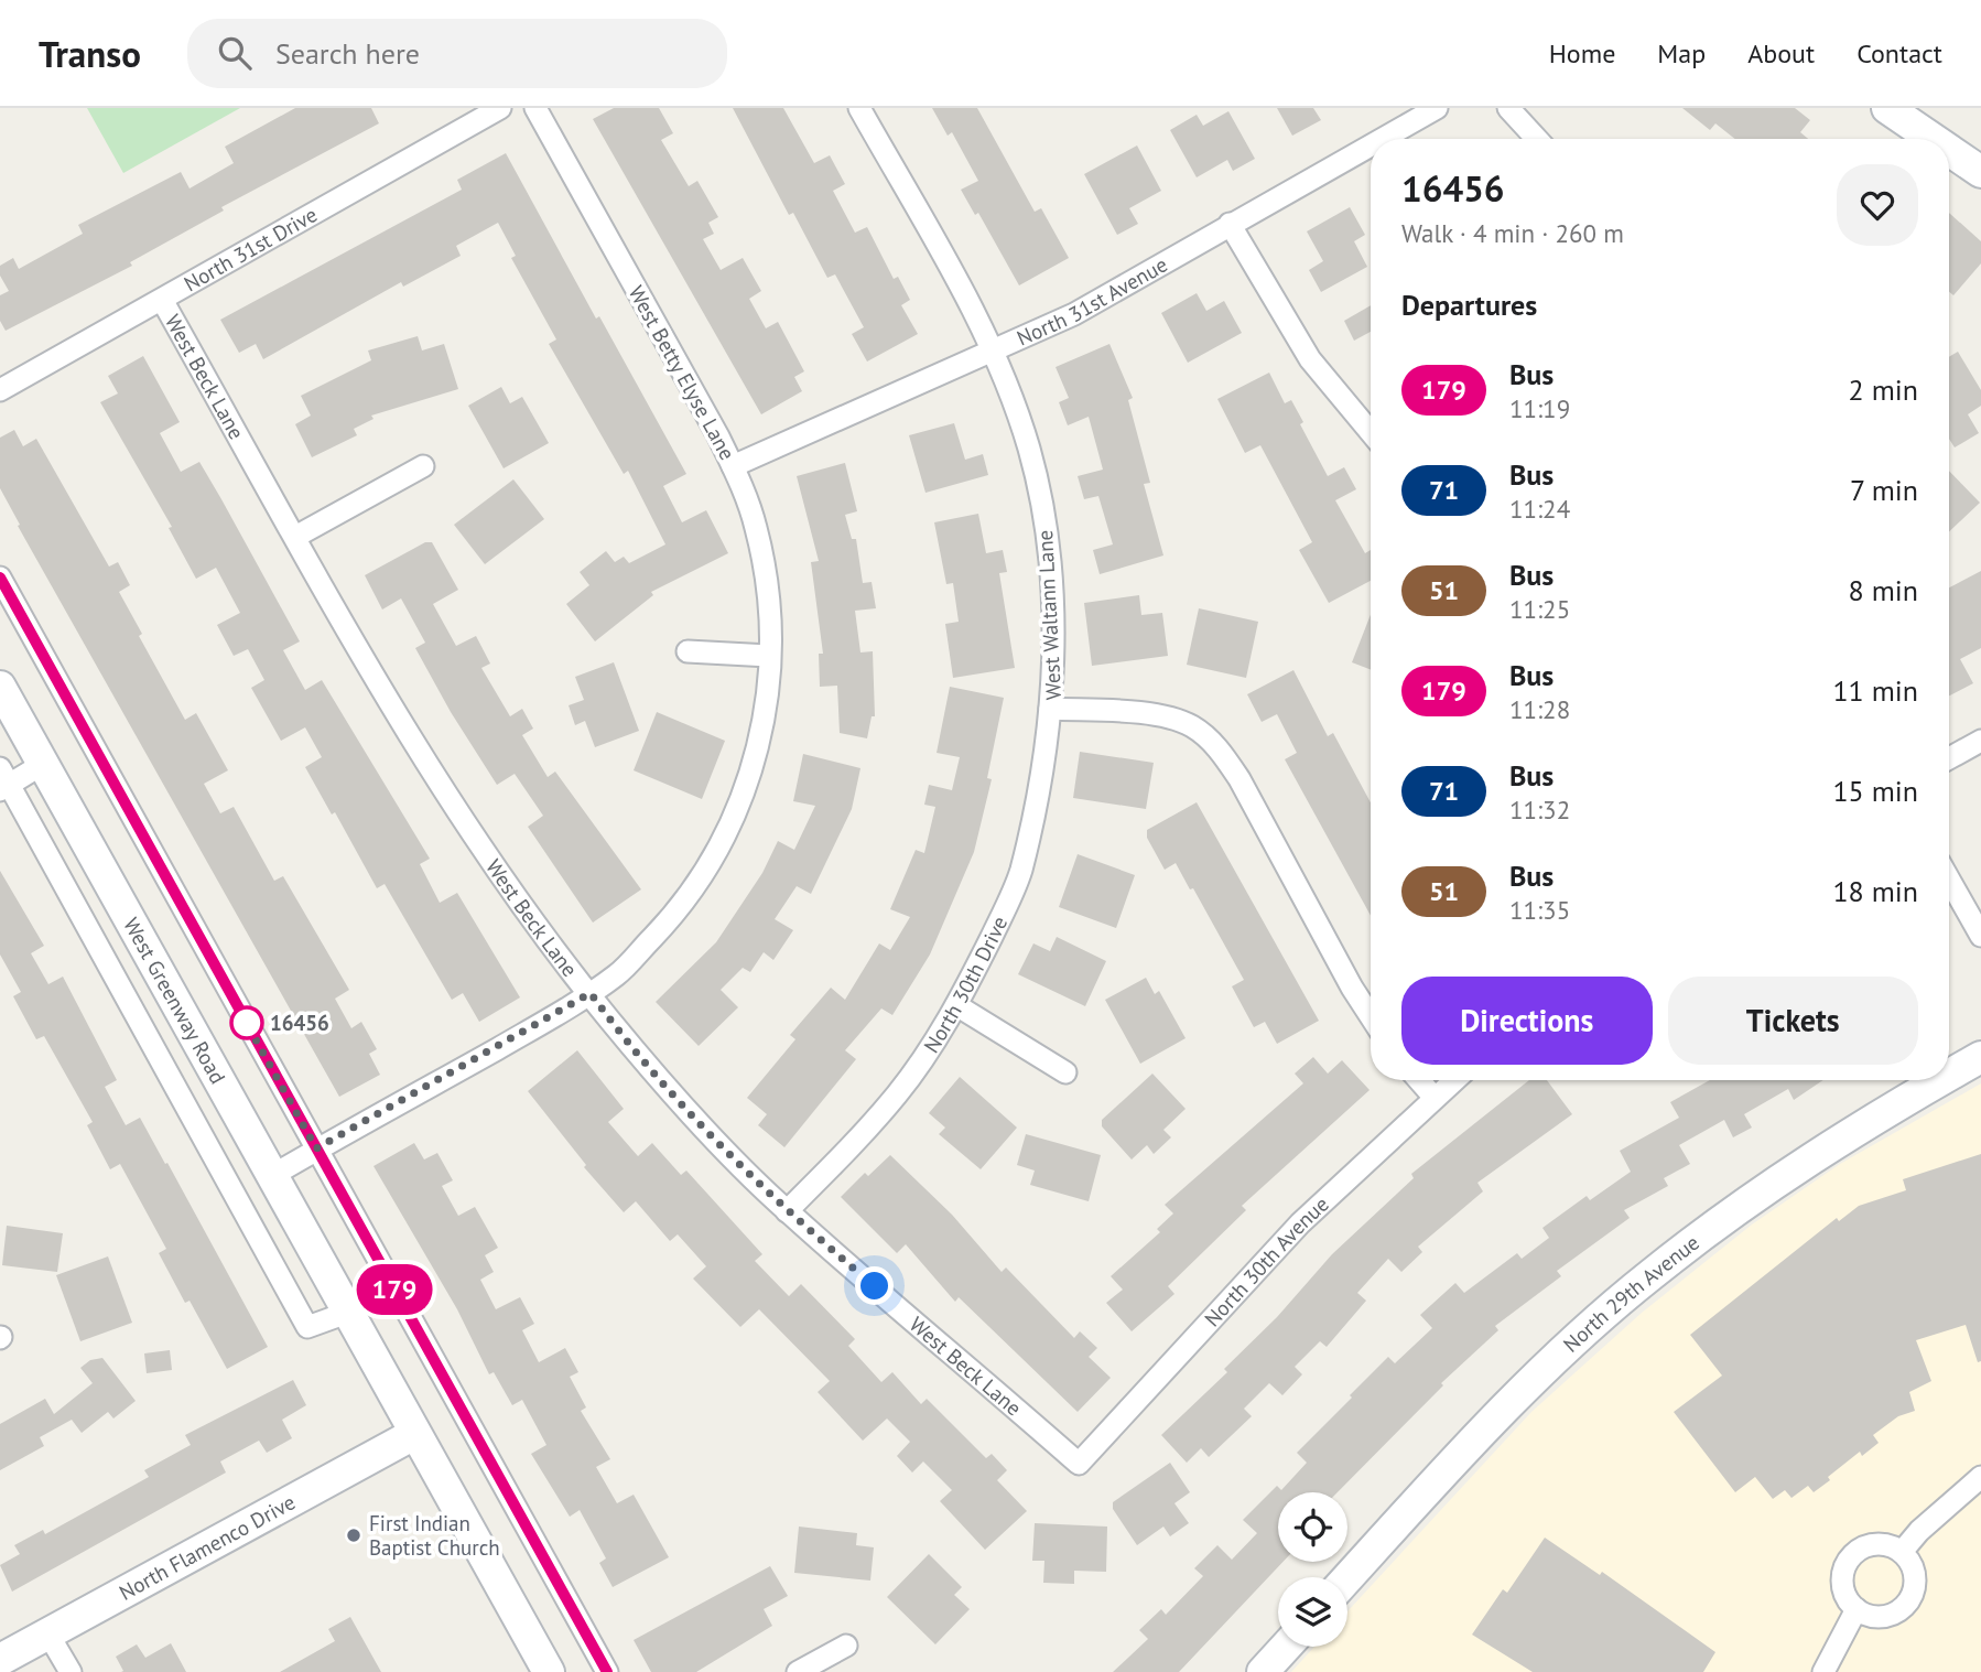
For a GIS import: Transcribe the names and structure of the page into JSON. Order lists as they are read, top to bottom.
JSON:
{
  "streets": {
    "street": [
      "North 31st Drive",
      "North 31st Avenue",
      "West Betty Elyse Lane",
      "West Beck Lane",
      "West Waltann Lane",
      "North 30th Drive",
      "West Greenway Road",
      "North 30th Avenue",
      "North 29th Avenue",
      "North Flamenco Drive"
    ]
  },
  "crossings": [
    ["North 31st Drive", "West Beck Lane"],
    ["North 31st Avenue", "West Betty Elyse Lane"],
    ["North 31st Avenue", "West Waltann Lane"],
    ["West Betty Elyse Lane", "West Beck Lane"],
    ["West Beck Lane", "North 30th Drive"],
    ["West Beck Lane", "North 30th Avenue"],
    ["West Waltann Lane", "North 30th Drive"],
    ["West Greenway Road", "North Flamenco Drive"]
  ],
  "places": ["16456", "First Indian Baptist Church"],
  "lines": ["bus line 179"],
  "page": {
    "header": "Transo",
    "search": "Search here",
    "nav": [
      "Home",
      "Map",
      "About",
      "Contact"
    ],
    "on_map": "179",
    "heading": [
      ["16456", "Walk · 4 min · 260 m"],
      "Departures"
    ],
    "list": [
      {
        "mark": "179",
        "name": "Bus",
        "note": "11:19",
        "value": "2 min"
      },
      {
        "mark": "71",
        "name": "Bus",
        "note": "11:24",
        "value": "7 min"
      },
      {
        "mark": "51",
        "name": "Bus",
        "note": "11:25",
        "value": "8 min"
      },
      {
        "mark": "179",
        "name": "Bus",
        "note": "11:28",
        "value": "11 min"
      },
      {
        "mark": "71",
        "name": "Bus",
        "note": "11:32",
        "value": "15 min"
      },
      {
        "mark": "51",
        "name": "Bus",
        "note": "11:35",
        "value": "18 min"
      }
    ],
    "buttons": ["Directions", "Tickets"]
  }
}
